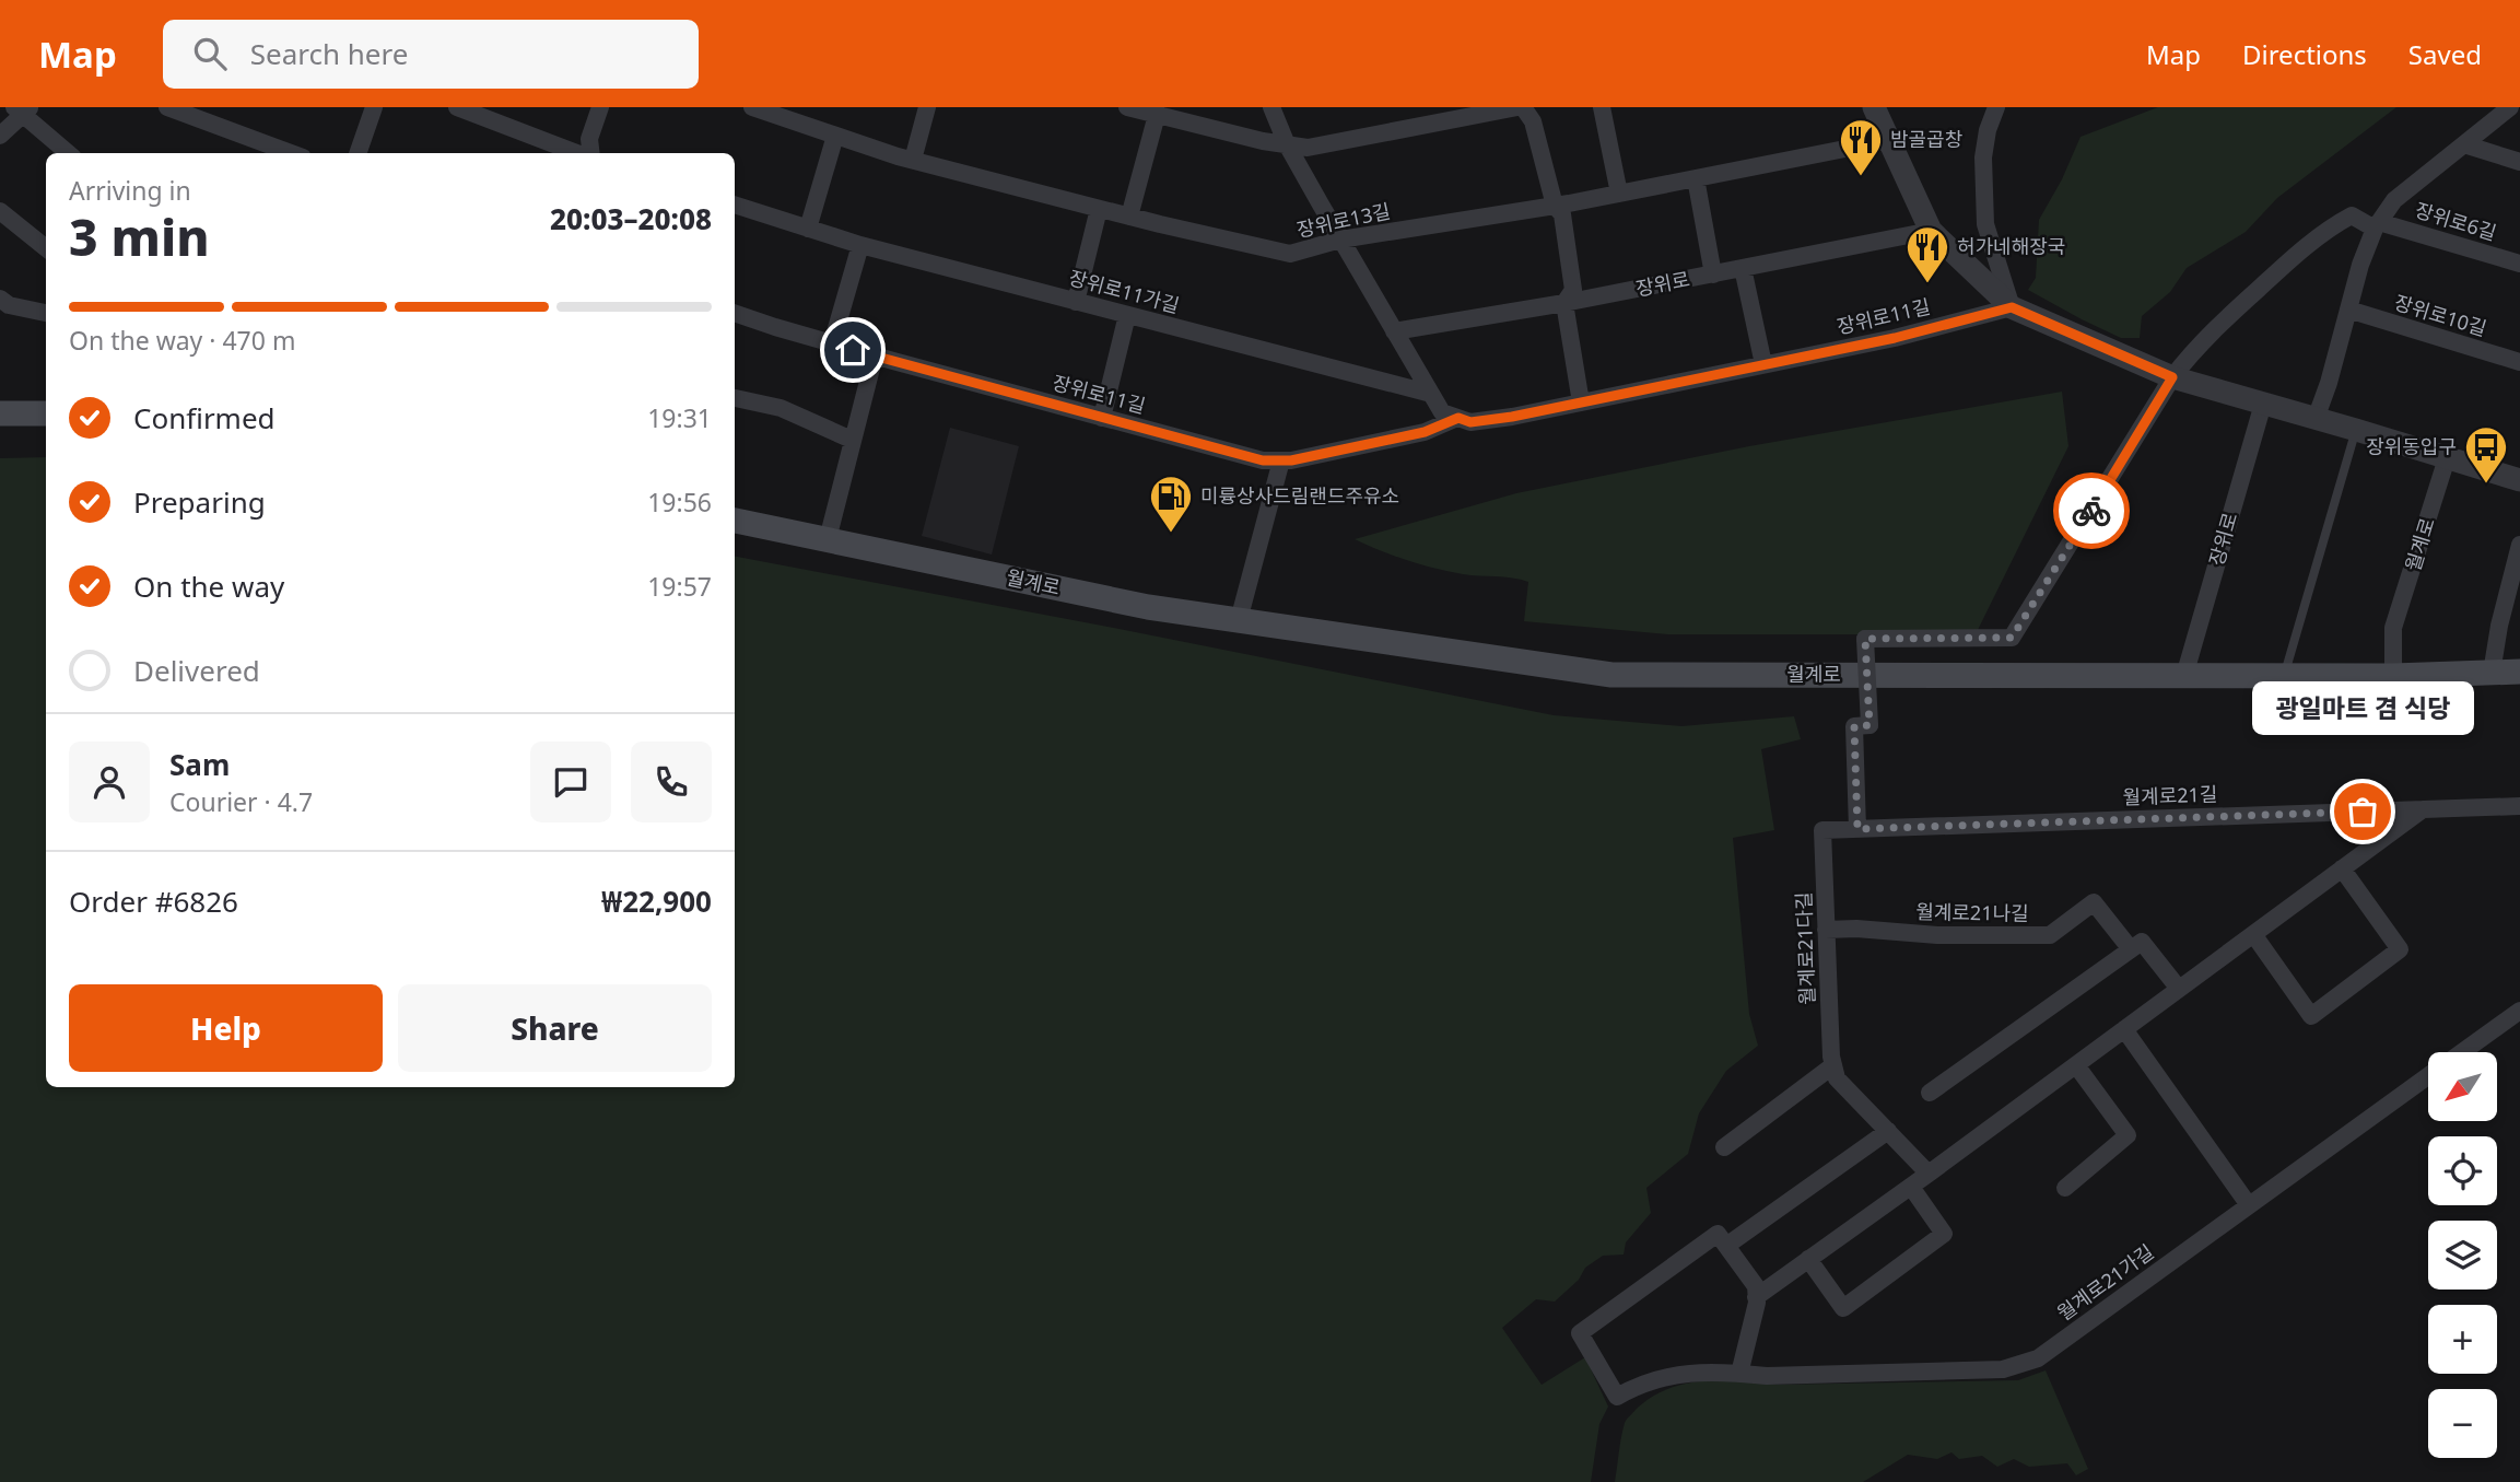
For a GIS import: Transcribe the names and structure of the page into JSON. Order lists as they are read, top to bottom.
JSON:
{
  "streets": {
    "main road": ["월계로"],
    "street": [
      "장위로13길",
      "장위로6길",
      "장위로",
      "장위로11가길",
      "장위로10길",
      "장위로11길",
      "월계로21길",
      "월계로21나길",
      "월계로21다길",
      "월계로21가길"
    ]
  },
  "crossings": [
    ["장위로", "월계로"],
    ["월계로21길", "월계로21다길"],
    ["월계로21나길", "월계로21다길"]
  ],
  "places": {
    "restaurant": ["밤골곱창", "허가네해장국"],
    "bus stop": ["장위동입구"],
    "fuel station": ["미륭상사드림랜드주유소"],
    "other": ["광일마트 겸 식당"]
  },
  "north": "bottom left",
  "page": {
    "header": "Map",
    "search": "Search here",
    "nav": ["Map", "Directions", "Saved"],
    "heading": ["3 min", "Arriving in", "20:03–20:08"],
    "panel": [
      "Sam",
      "Courier · 4.7",
      "Order #6826",
      "₩22,900"
    ],
    "bar": "On the way · 470 m",
    "list": [
      ["Confirmed", "19:31"],
      ["Preparing", "19:56"],
      ["On the way", "19:57"],
      "Delivered"
    ],
    "bubble": "광일마트 겸 식당",
    "buttons": ["Help", "Share"],
    "map_buttons": ["+", "−"]
  }
}
